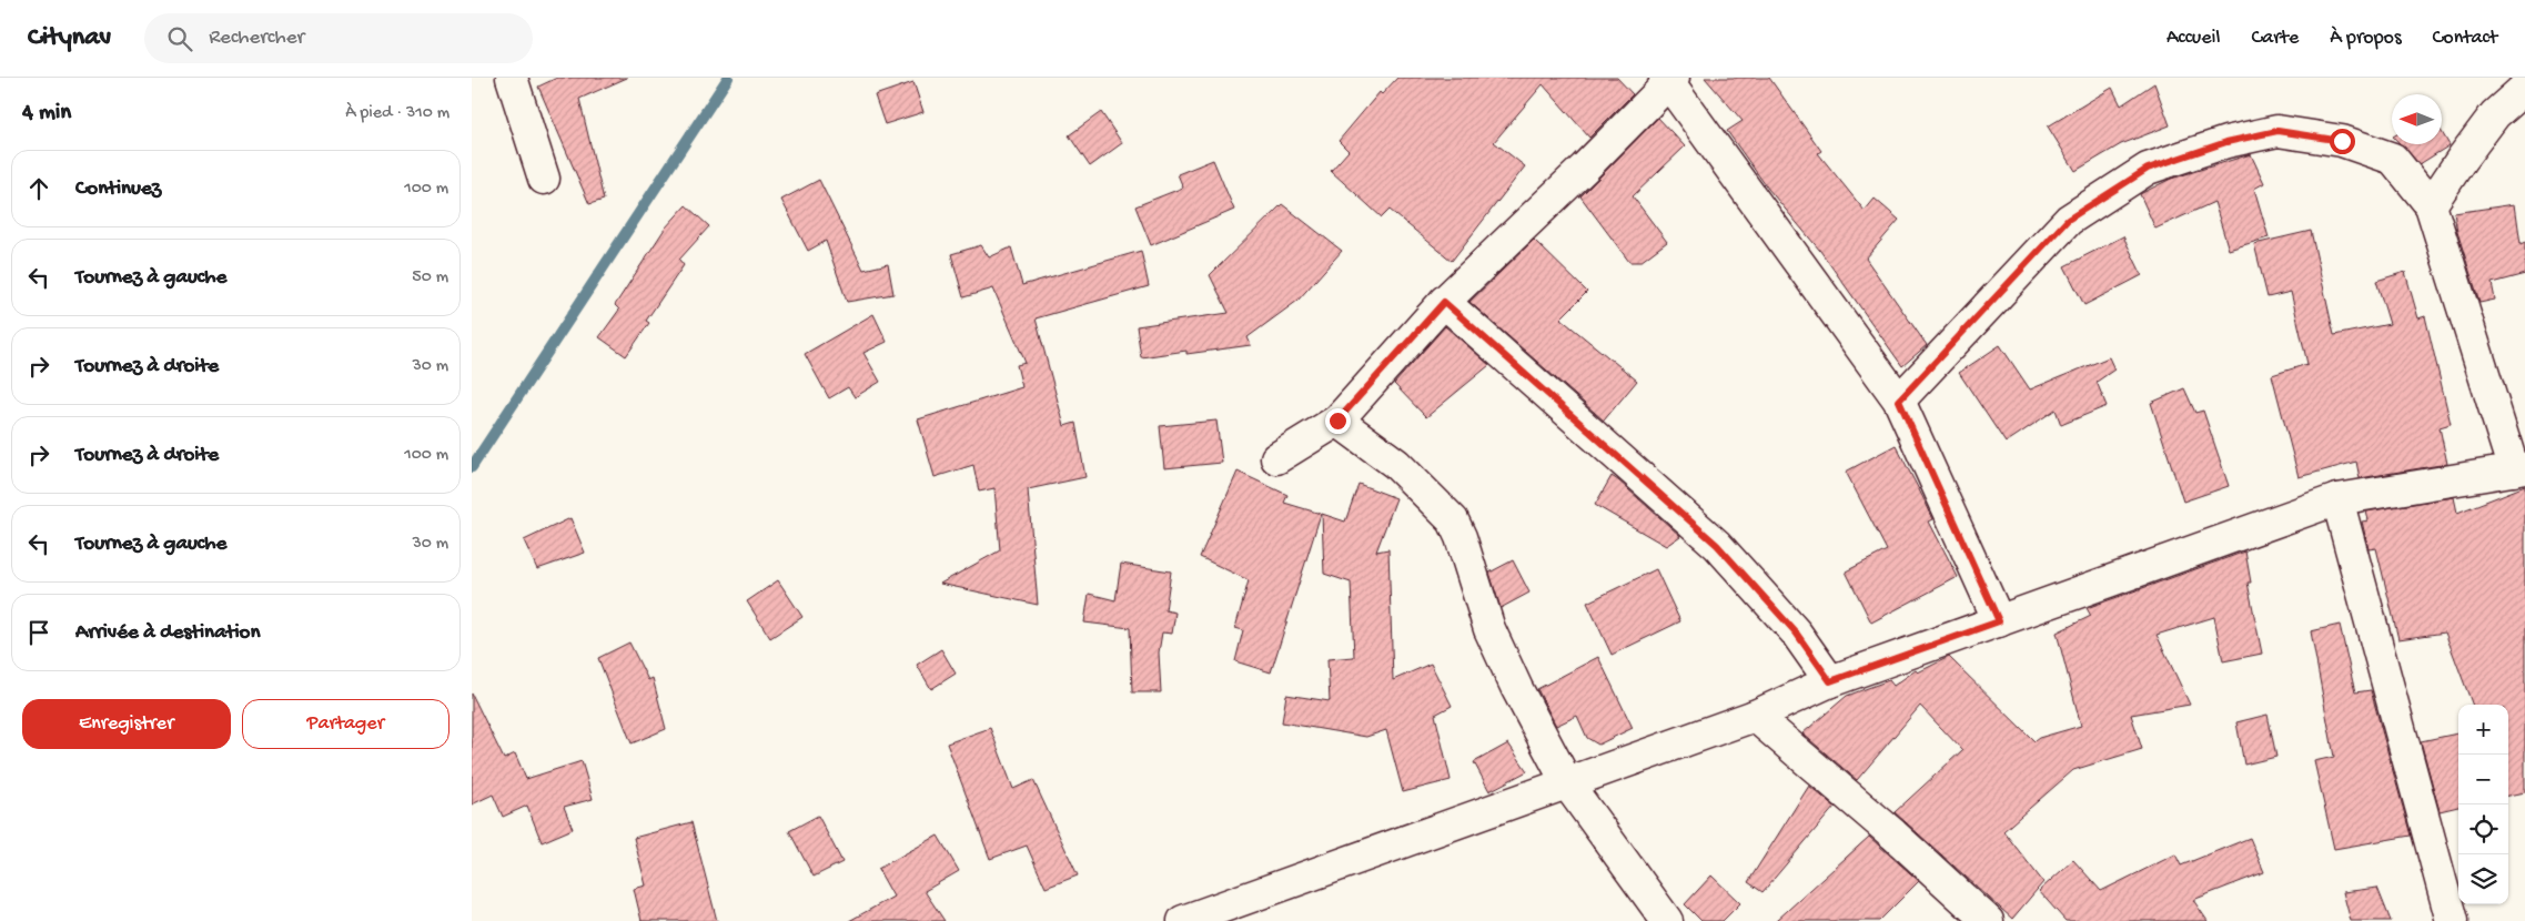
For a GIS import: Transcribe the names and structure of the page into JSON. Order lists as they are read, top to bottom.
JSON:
{
  "north": "left",
  "page": {
    "header": "Citynav",
    "search": "Rechercher",
    "nav": [
      "Accueil",
      "Carte",
      "À propos",
      "Contact"
    ],
    "heading": ["4 min", "À pied · 310 m"],
    "list": [
      ["Continuez", "100 m"],
      ["Tournez à gauche", "50 m"],
      ["Tournez à droite", "30 m"],
      ["Tournez à droite", "100 m"],
      ["Tournez à gauche", "30 m"],
      "Arrivée à destination"
    ],
    "buttons": ["Enregistrer", "Partager"],
    "map_buttons": ["+", "−"]
  }
}
